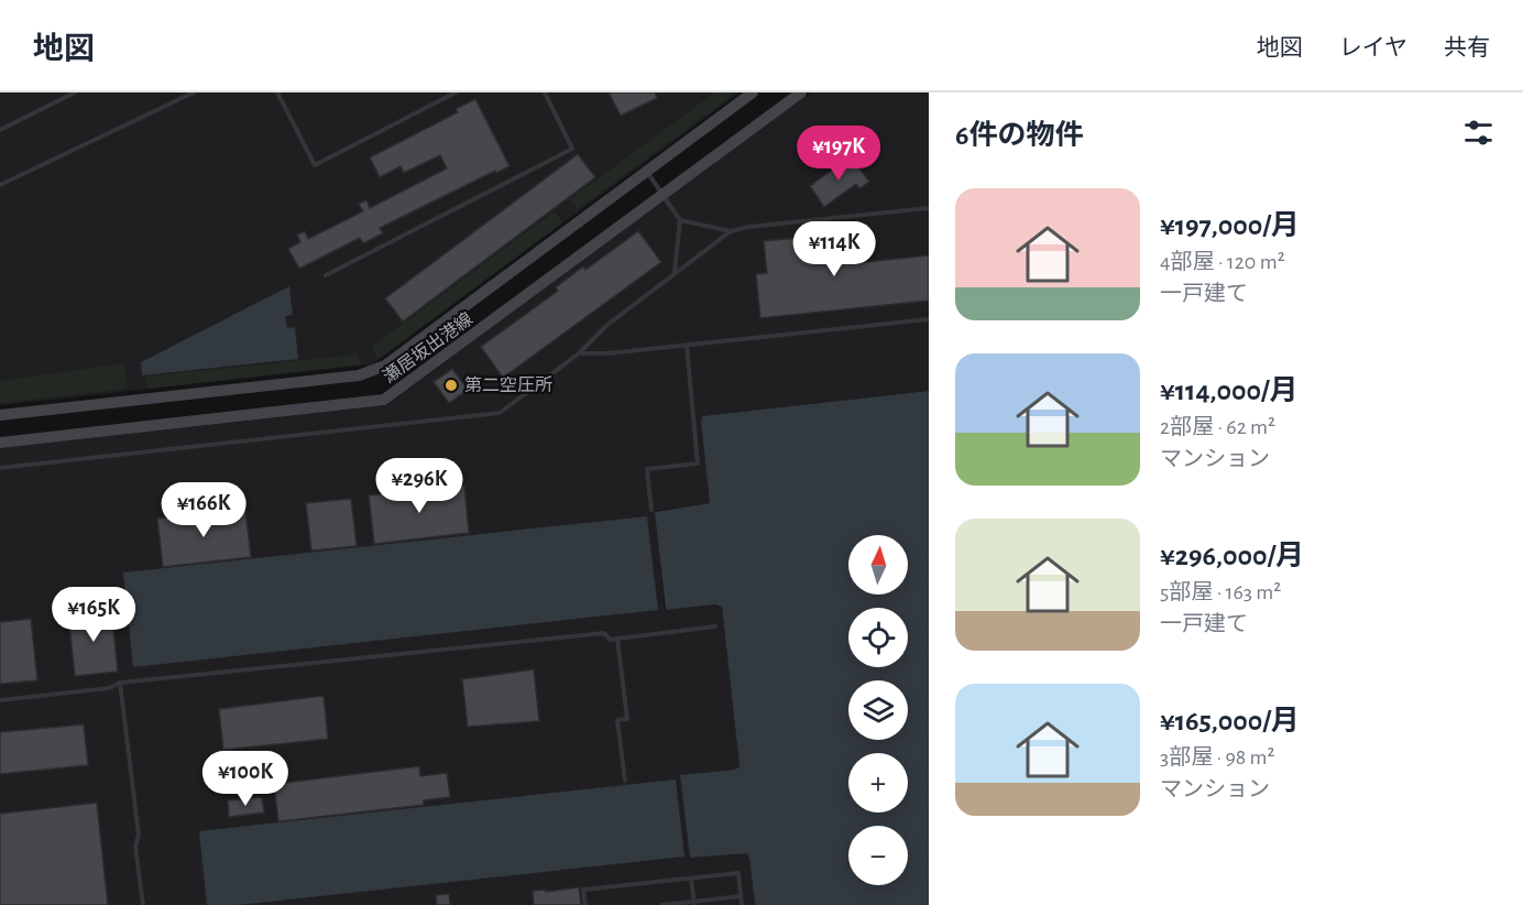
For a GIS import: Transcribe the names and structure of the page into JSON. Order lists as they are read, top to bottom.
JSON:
{
  "streets": {
    "main road": ["瀬居坂出港線"]
  },
  "places": ["第二空圧所"],
  "north": "top",
  "page": {
    "header": "地図",
    "nav": ["地図", "レイヤ", "共有"],
    "heading": "6件の物件",
    "price": [
      "¥197K",
      "¥114K",
      "¥296K",
      "¥166K",
      "¥165K",
      "¥100K"
    ],
    "list": [
      {
        "name": "¥197,000/月",
        "note": "4部屋 · 120 m² · 一戸建て"
      },
      {
        "name": "¥114,000/月",
        "note": "2部屋 · 62 m² · マンション"
      },
      {
        "name": "¥296,000/月",
        "note": "5部屋 · 163 m² · 一戸建て"
      },
      {
        "name": "¥165,000/月",
        "note": "3部屋 · 98 m² · マンション"
      }
    ],
    "map_buttons": ["+", "−"]
  }
}
